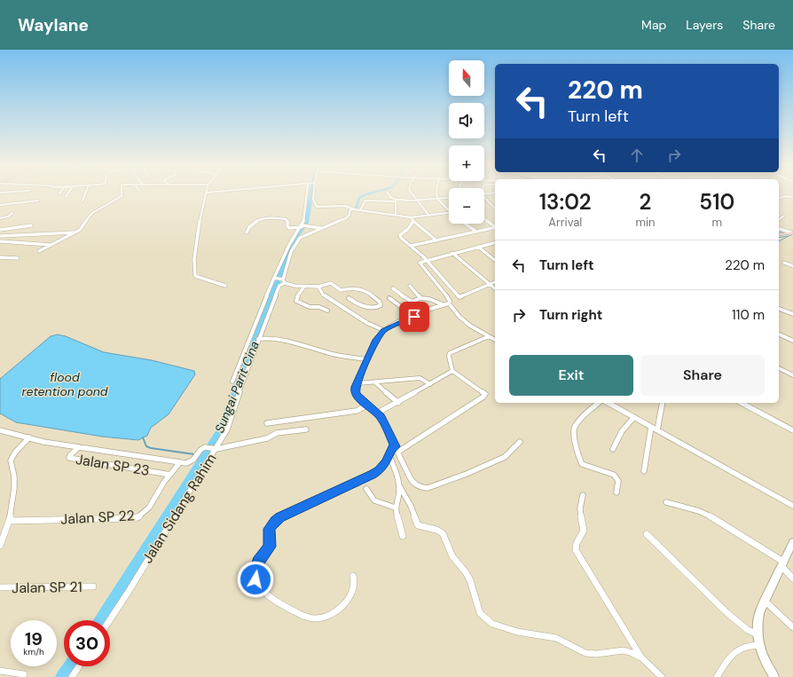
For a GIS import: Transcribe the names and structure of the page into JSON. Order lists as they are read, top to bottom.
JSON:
{
  "streets": {
    "street": [
      "Jalan SP 23",
      "Jalan Sidang Rahim",
      "Jalan SP 22",
      "Jalan SP 21"
    ]
  },
  "crossings": [
    ["Jalan SP 23", "Jalan SP 22"]
  ],
  "water": ["flood retention pond", "Sungai Parit Cina"],
  "north": "top",
  "page": {
    "header": "Waylane",
    "nav": ["Map", "Layers", "Share"],
    "map_buttons": ["+", "−"],
    "turn": ["220 m", "Turn left"],
    "eta": [
      "13:02",
      "Arrival",
      "2",
      "min",
      "510",
      "m"
    ],
    "list": [
      {
        "name": "Turn left",
        "value": "220 m"
      },
      {
        "name": "Turn right",
        "value": "110 m"
      }
    ],
    "buttons": ["Exit", "Share"],
    "speed": "19 km/h",
    "limit": "30"
  }
}
